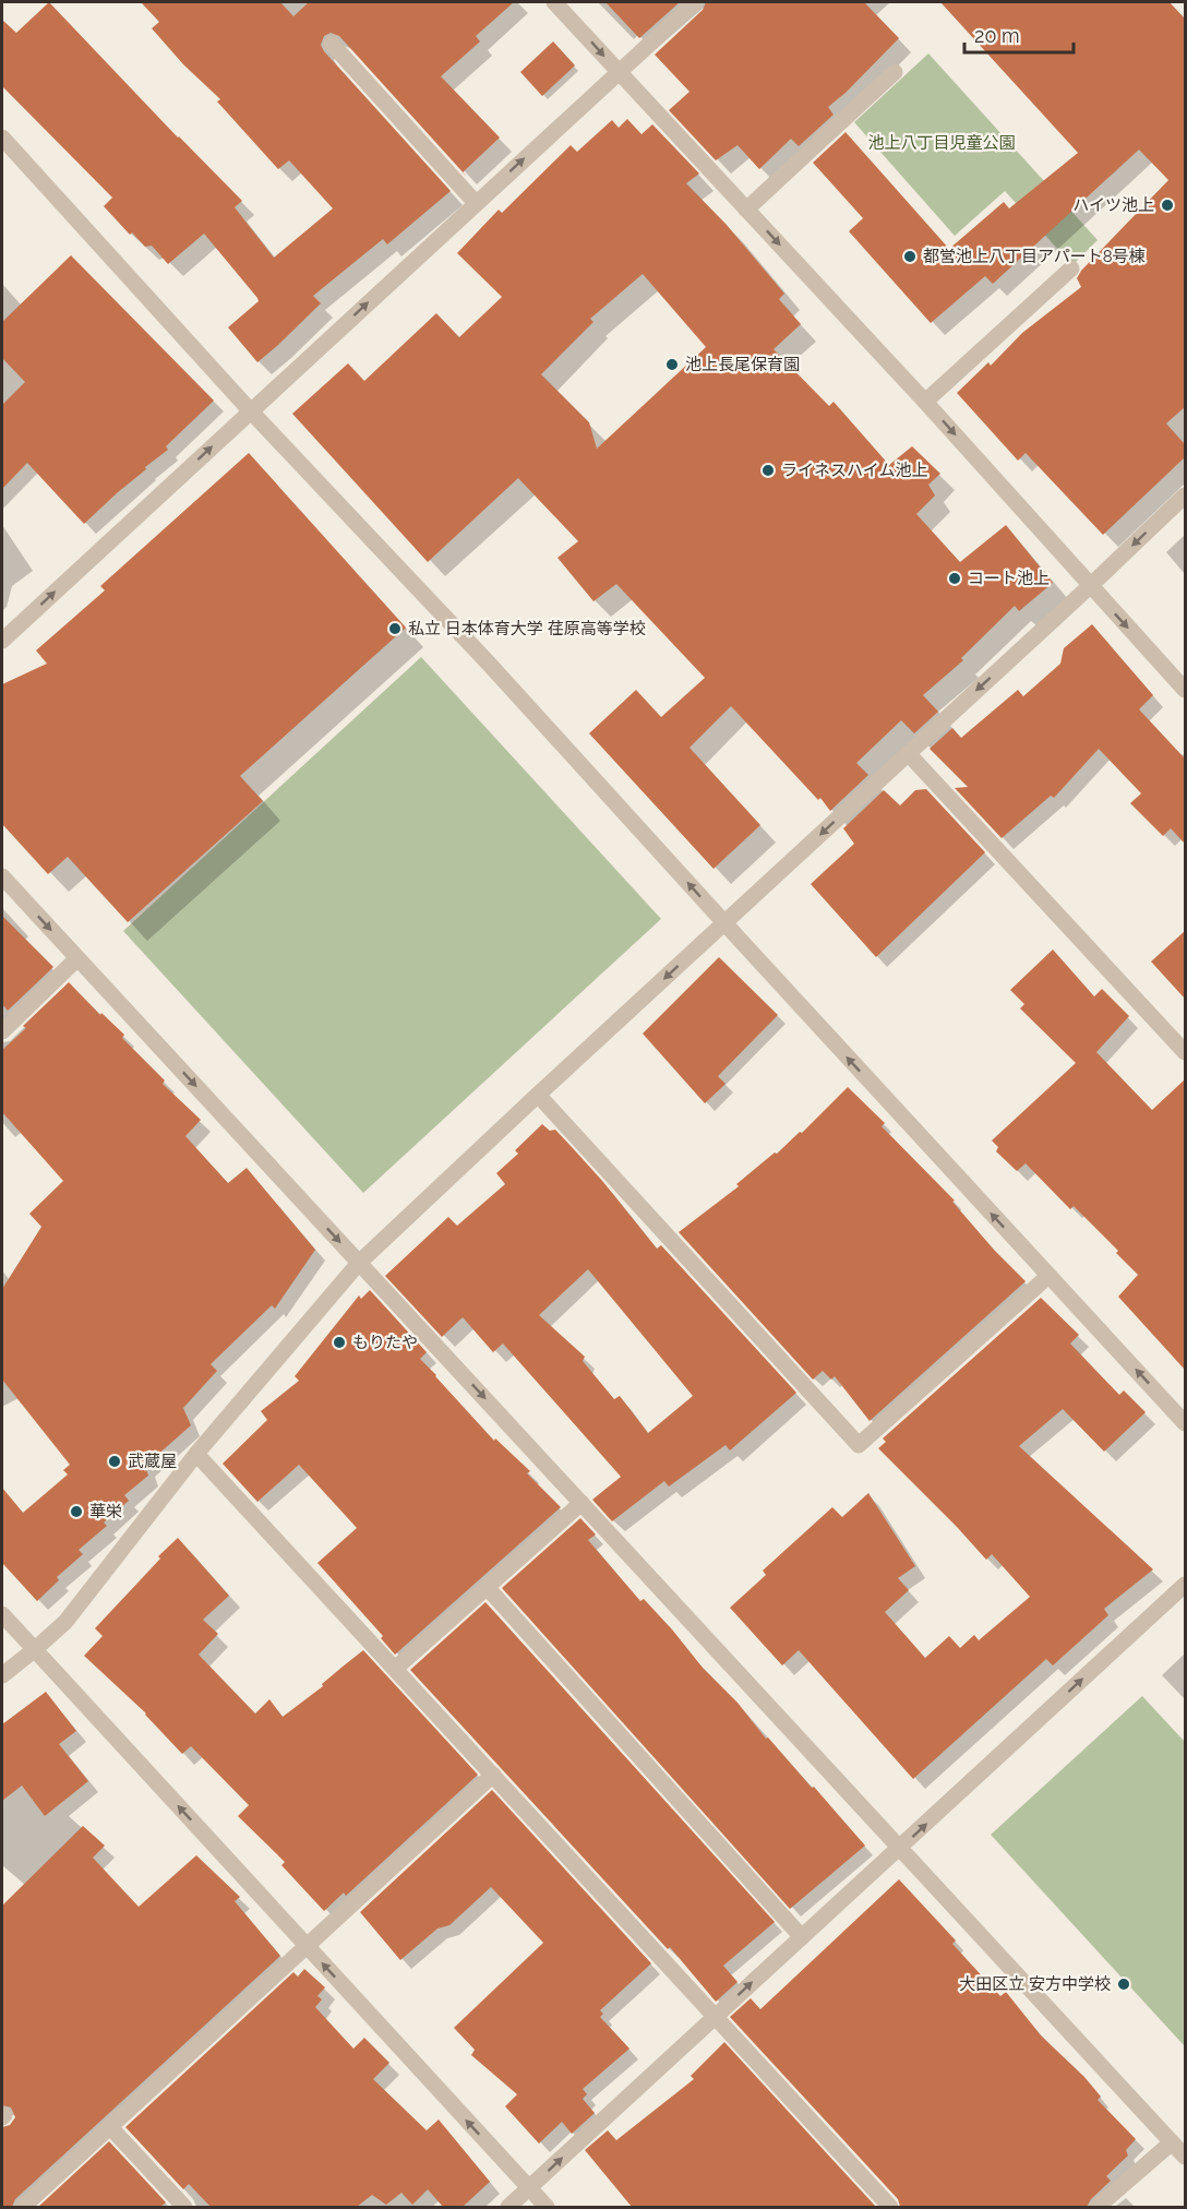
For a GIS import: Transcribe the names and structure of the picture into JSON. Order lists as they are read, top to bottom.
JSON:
{
  "parks": ["池上八丁目児童公園"],
  "places": [
    "ハイツ池上",
    "都営池上八丁目アパート8号棟",
    "池上長尾保育園",
    "ライネスハイム池上",
    "コート池上",
    "私立 日本体育大学 荏原高等学校",
    "もりたや",
    "武蔵屋",
    "華栄",
    "大田区立 安方中学校"
  ],
  "scale_bar": "20 m"
}
